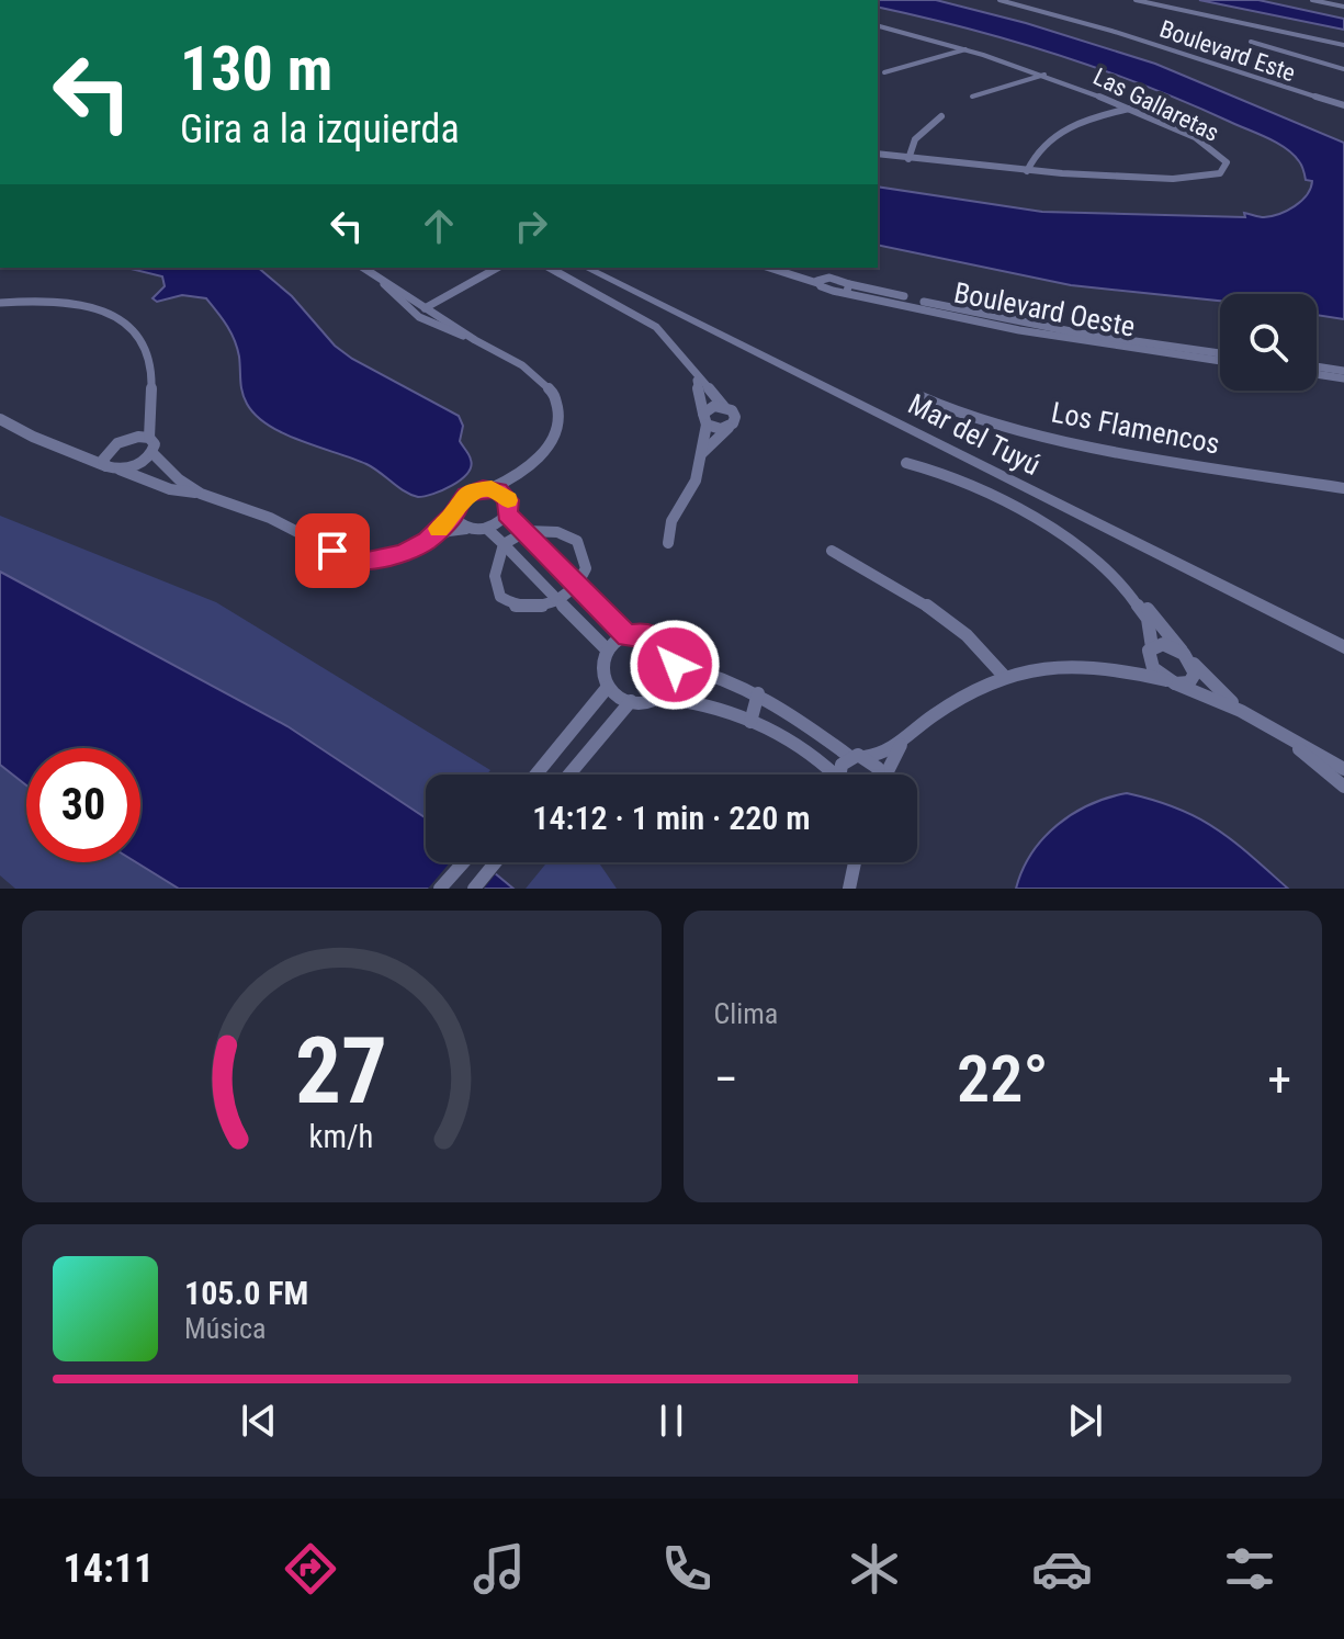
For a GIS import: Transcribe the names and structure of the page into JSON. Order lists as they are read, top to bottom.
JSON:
{
  "streets": {
    "street": [
      "Boulevard Este",
      "Las Gallaretas",
      "Boulevard Oeste",
      "Los Flamencos",
      "Mar del Tuyú"
    ]
  },
  "page": {
    "turn": ["130 m", "Gira a la izquierda"],
    "limit": "30",
    "trip": "14:12 · 1 min · 220 m",
    "tile": "Clima",
    "heat": ["−", "22°", "+"],
    "song": ["105.0 FM", "Música"],
    "tabs": "14:11",
    "gauge": ["27", "km/h"]
  }
}
